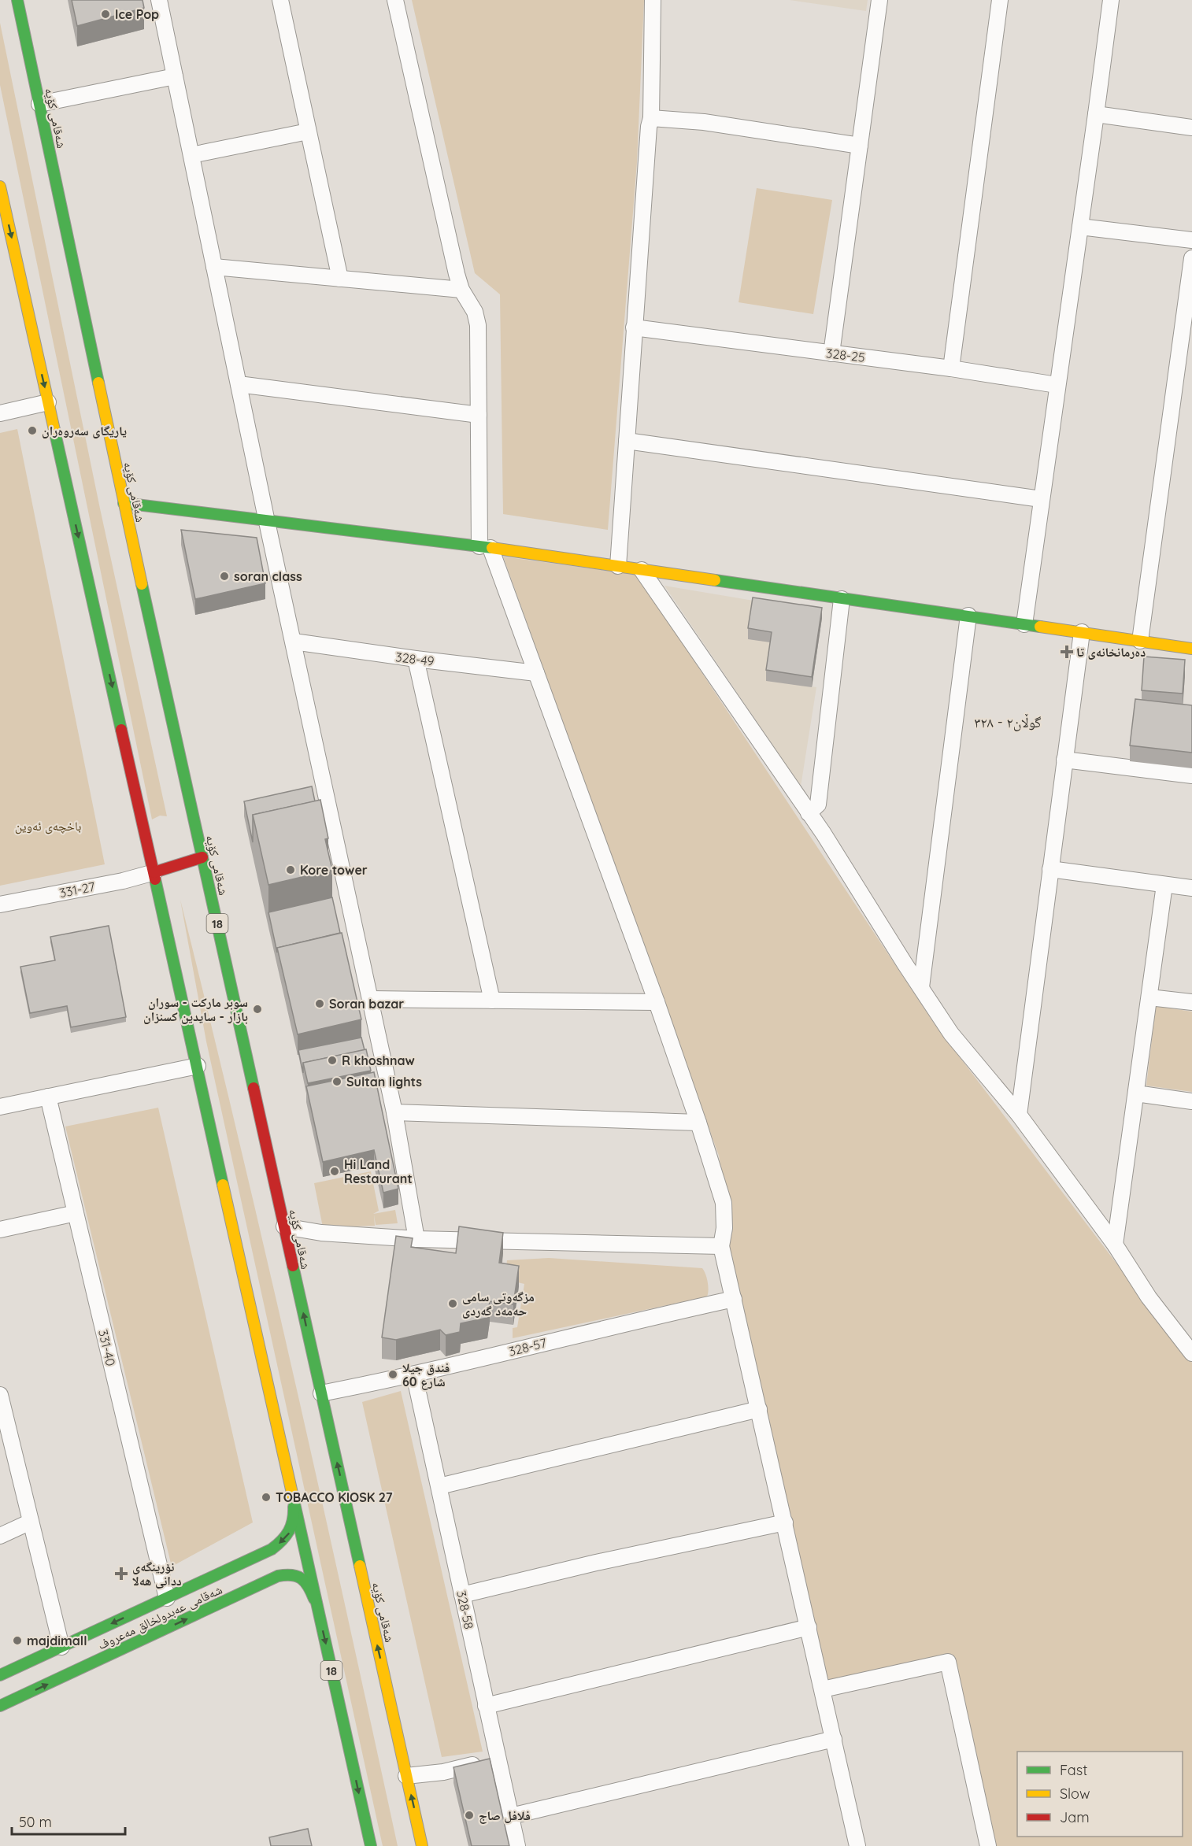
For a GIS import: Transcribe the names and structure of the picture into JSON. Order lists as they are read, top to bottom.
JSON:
{
  "streets": {
    "main road": ["شەقامی کۆیە", "18", "شەقامی عەبدولخالق مەعروف"],
    "street": [
      "328-25",
      "328-49",
      "331-27",
      "328-57",
      "331-40",
      "328-58"
    ]
  },
  "crossings": [
    ["شەقامی کۆیە", "328-57"],
    ["331-27", "18"],
    ["18", "شەقامی عەبدولخالق مەعروف"],
    ["328-57", "328-58"],
    ["331-40", "شەقامی عەبدولخالق مەعروف"]
  ],
  "districts": ["گوڵان٢ - ٣٢٨"],
  "parks": ["باخچەی ئەوین"],
  "places": {
    "other": [
      "Ice Pop",
      "یاریگای سەروەران",
      "soran class",
      "Kore tower",
      "Soran bazar",
      "سوبر ماركت - سوران بازار - سايدين كسنزان",
      "R khoshnaw",
      "Sultan lights",
      "Hi Land Restaurant",
      "مزگەوتی سامی حەمەد گەردی",
      "فندق جيلا شارع 60",
      "TOBACCO KIOSK 27",
      "majdimall",
      "فلافل صاج"
    ],
    "health": ["دەرمانخانەی تا", "نۆرینگەی ددانی هەلا"]
  },
  "legend": ["Fast", "Slow", "Jam"],
  "scale_bar": "50 m"
}
